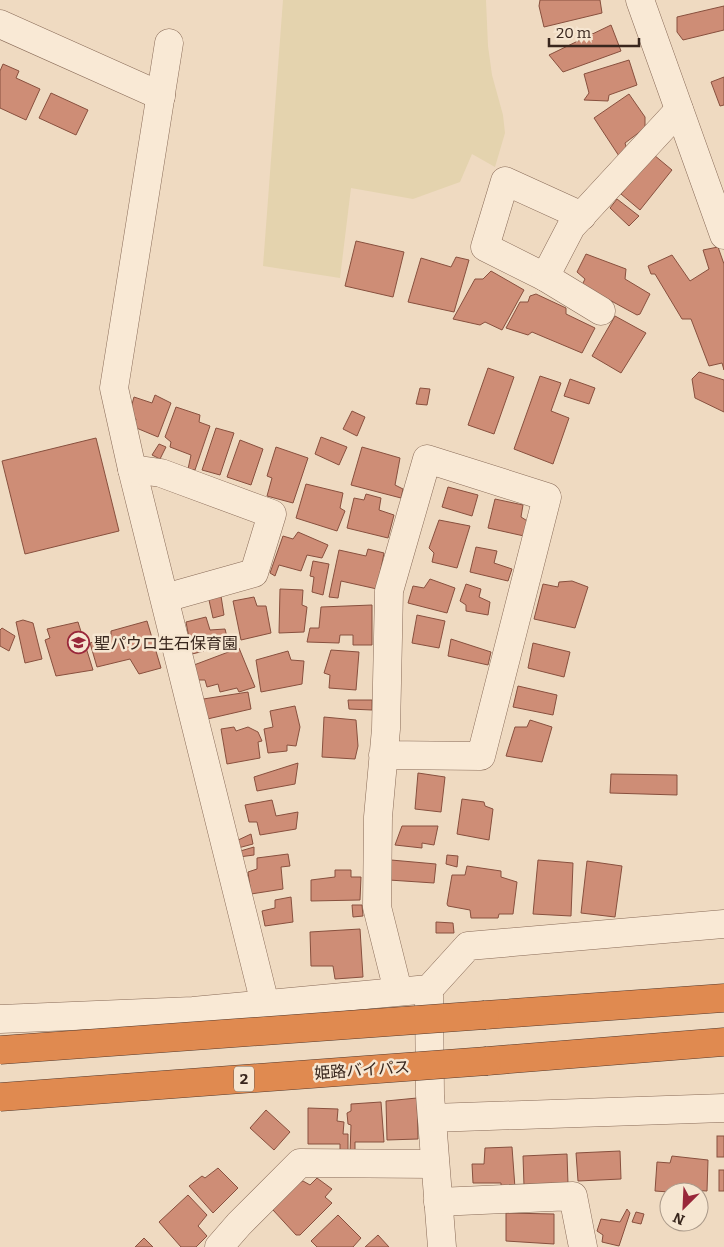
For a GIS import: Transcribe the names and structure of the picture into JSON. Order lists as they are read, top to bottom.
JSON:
{
  "streets": {
    "highway": ["姫路バイパス", "2"]
  },
  "places": {
    "school or university": ["聖パウロ生石保育園"]
  },
  "scale_bar": "20 m",
  "north": "bottom left"
}
